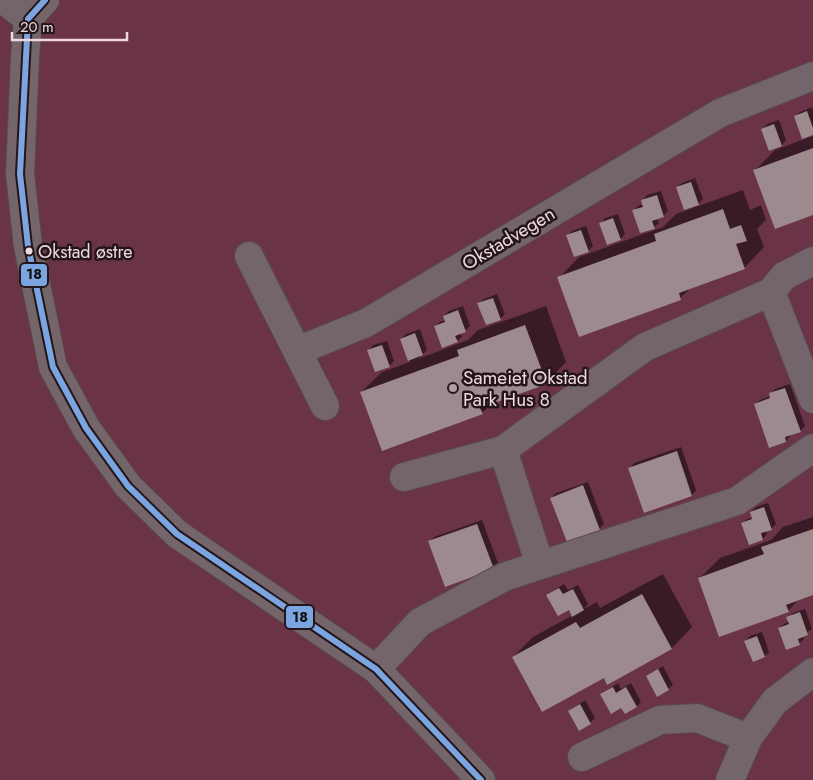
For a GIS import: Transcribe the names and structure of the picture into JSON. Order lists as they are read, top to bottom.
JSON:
{
  "streets": {
    "street": ["Okstadvegen"]
  },
  "places": ["Okstad østre", "Sameiet Okstad Park Hus 8"],
  "lines": ["transit line 18"],
  "scale_bar": "20 m"
}
